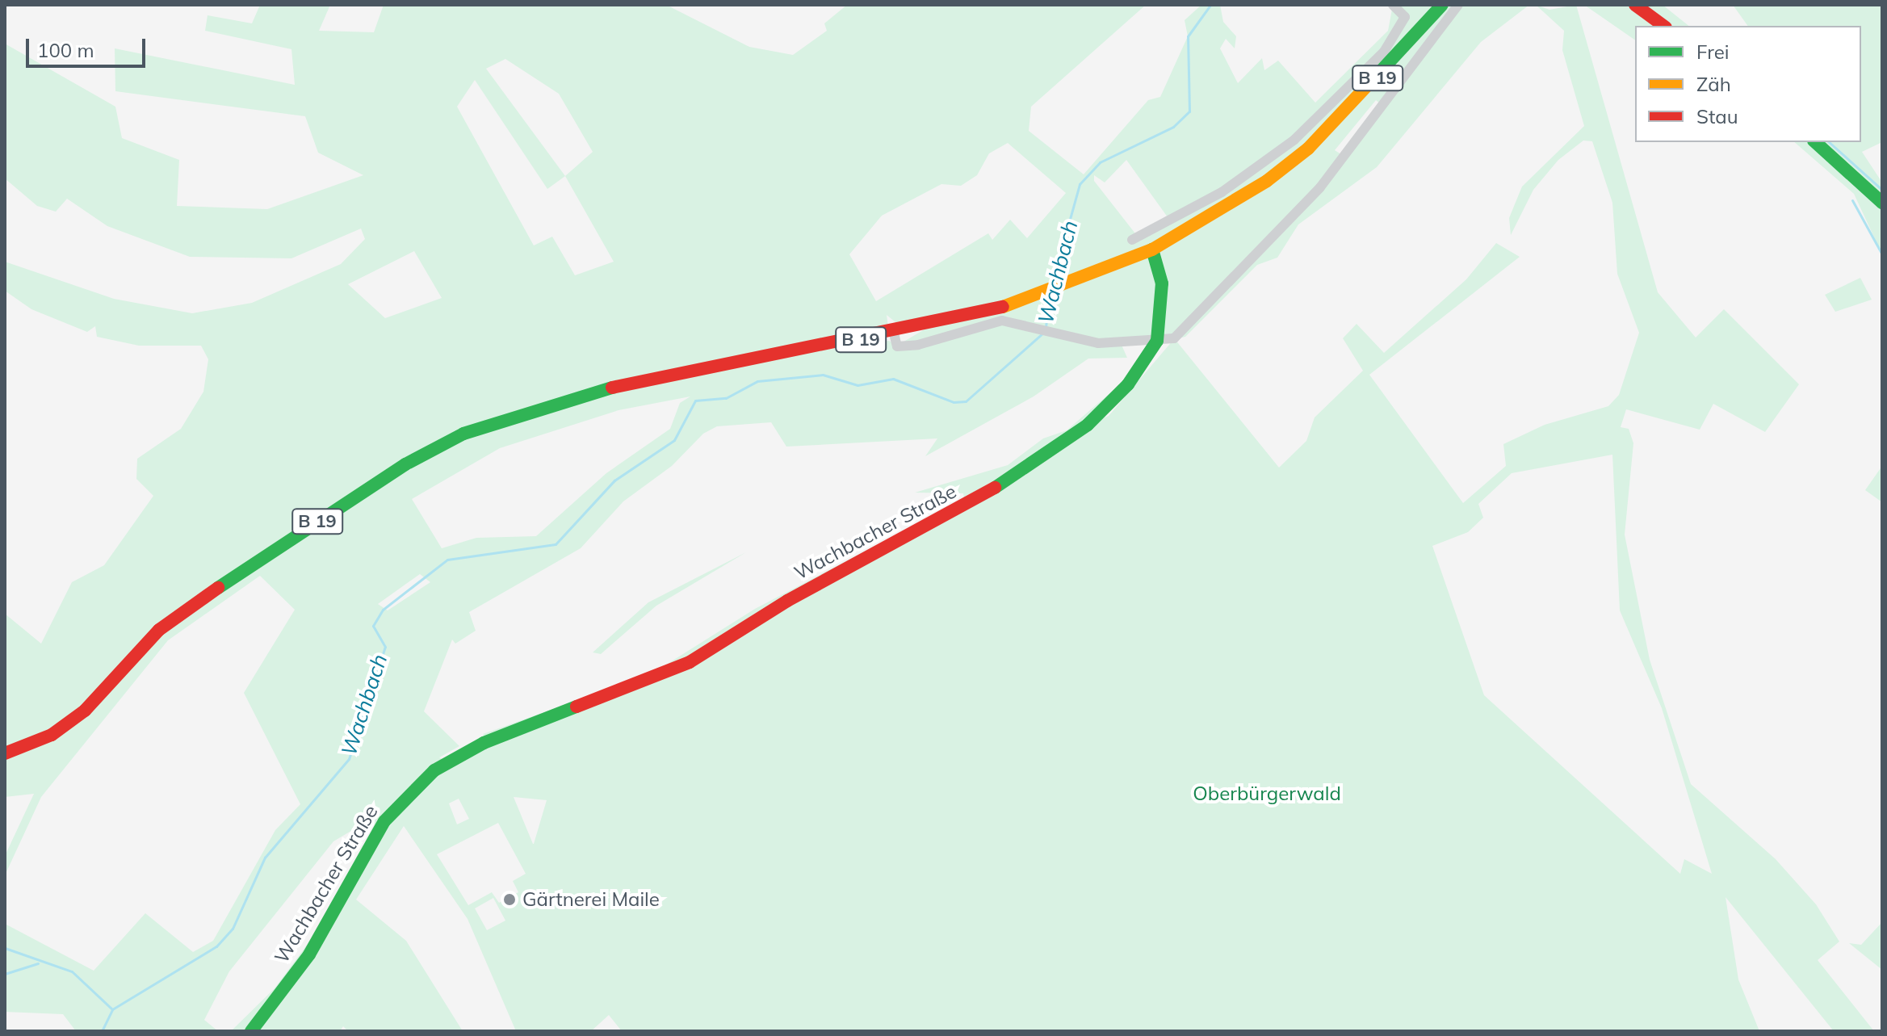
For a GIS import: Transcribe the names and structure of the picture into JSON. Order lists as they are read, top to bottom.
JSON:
{
  "streets": {
    "main road": ["B 19", "Wachbacher Straße"]
  },
  "crossings": [
    ["B 19", "Wachbacher Straße"]
  ],
  "water": ["Wachbach"],
  "parks": ["Oberbürgerwald"],
  "places": ["Gärtnerei Maile"],
  "legend": ["Frei", "Zäh", "Stau"],
  "scale_bar": "100 m"
}
